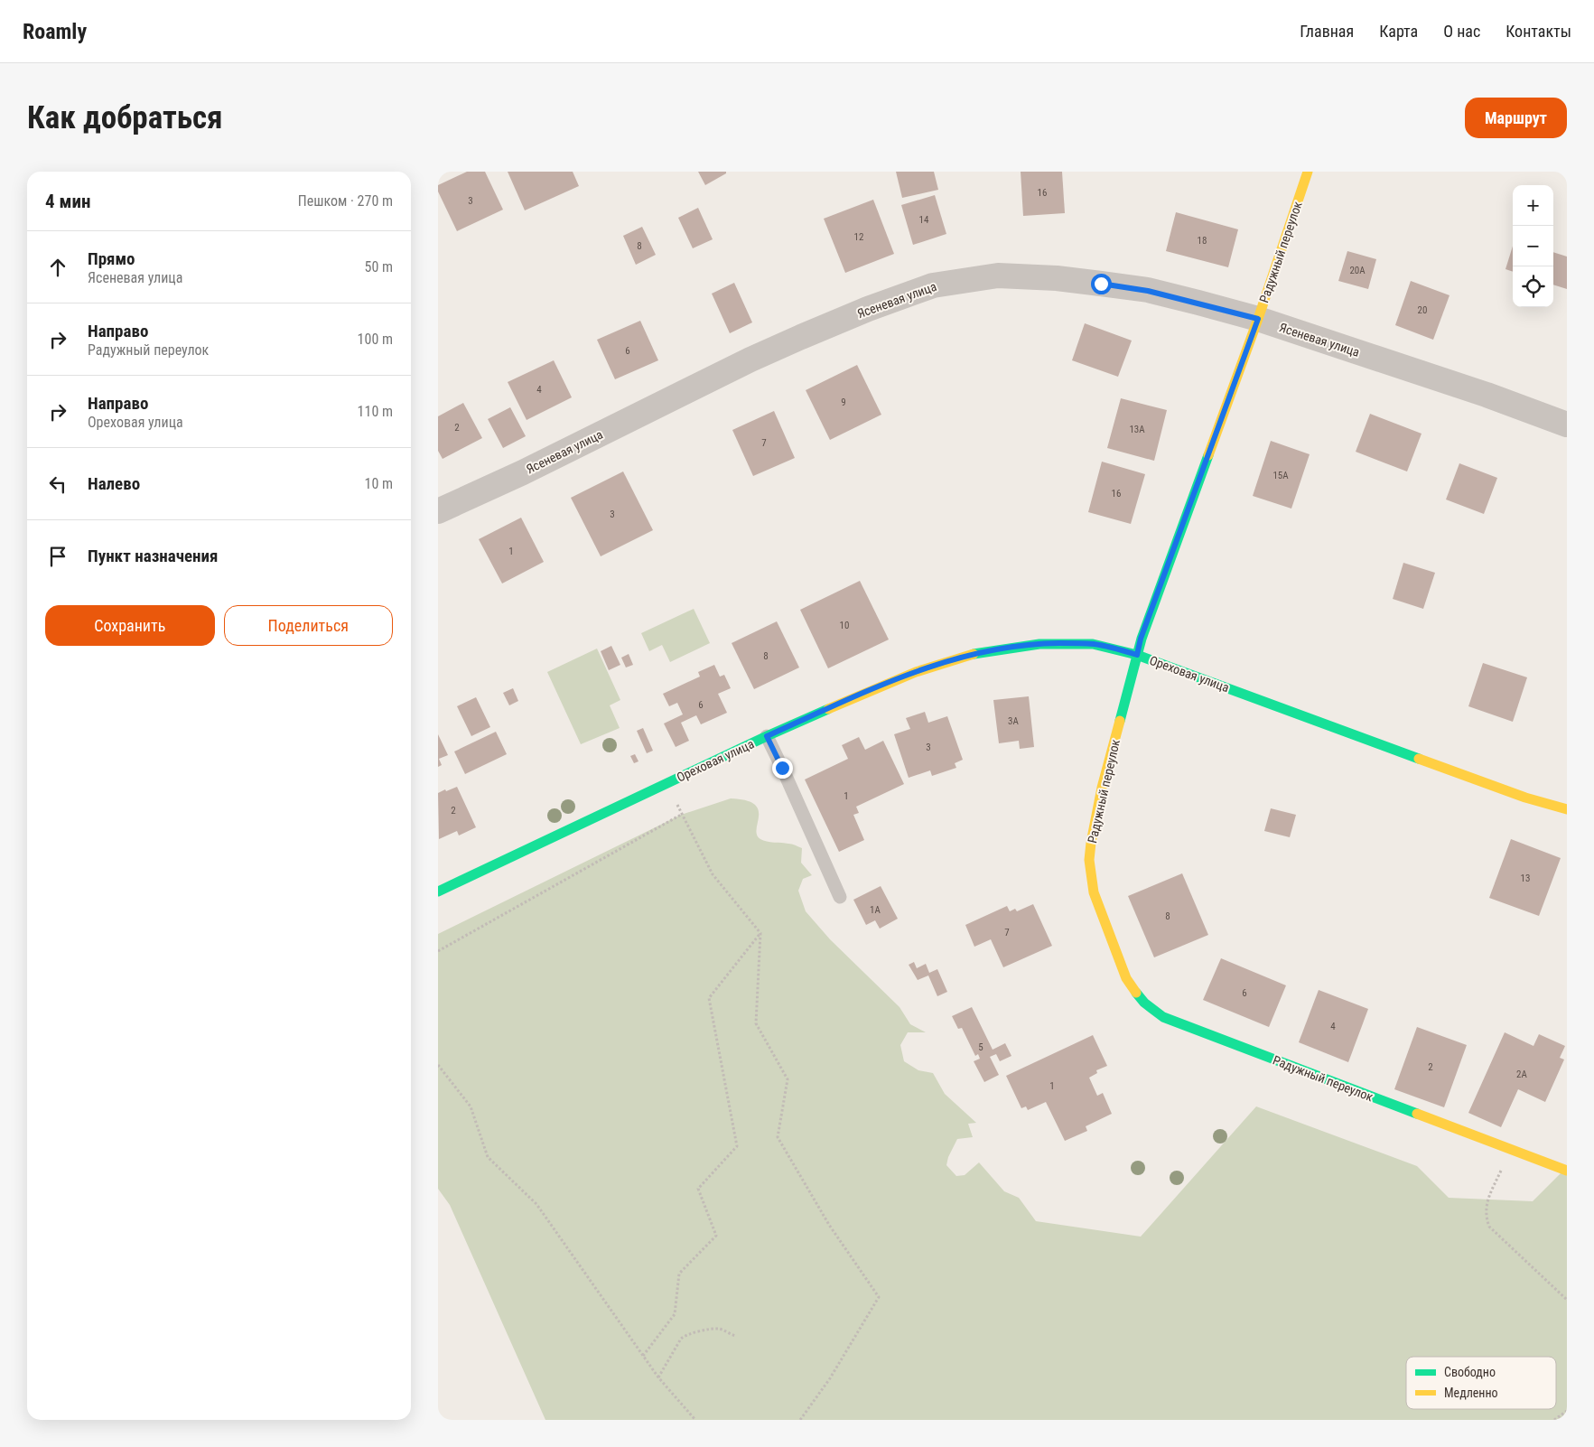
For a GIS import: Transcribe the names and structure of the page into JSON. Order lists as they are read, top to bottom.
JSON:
{
  "streets": {
    "street": ["Радужный переулок", "Ясеневая улица", "Ореховая улица"]
  },
  "crossings": [
    ["Радужный переулок", "Ясеневая улица"],
    ["Радужный переулок", "Ореховая улица"]
  ],
  "house_numbers": [
    "16",
    "3",
    "14",
    "12",
    "18",
    "8",
    "20А",
    "20",
    "6",
    "4",
    "9",
    "2",
    "13А",
    "7",
    "15А",
    "16",
    "3",
    "1",
    "10",
    "8",
    "6",
    "3А",
    "3",
    "1",
    "2",
    "13",
    "1А",
    "8",
    "7",
    "6",
    "4",
    "5",
    "2",
    "2А",
    "1"
  ],
  "legend": ["Свободно", "Медленно"],
  "page": {
    "header": "Roamly",
    "nav": [
      "Главная",
      "Карта",
      "О нас",
      "Контакты"
    ],
    "buttons": [
      "Маршрут",
      ["Сохранить", "Поделиться"]
    ],
    "title": "Как добраться",
    "heading": ["4 мин", "Пешком · 270 m"],
    "map_buttons": ["+", "−"],
    "list": [
      ["Прямо", "Ясеневая улица", "50 m"],
      ["Направо", "Радужный переулок", "100 m"],
      ["Направо", "Ореховая улица", "110 m"],
      ["Налево", "10 m"],
      "Пункт назначения"
    ]
  }
}
